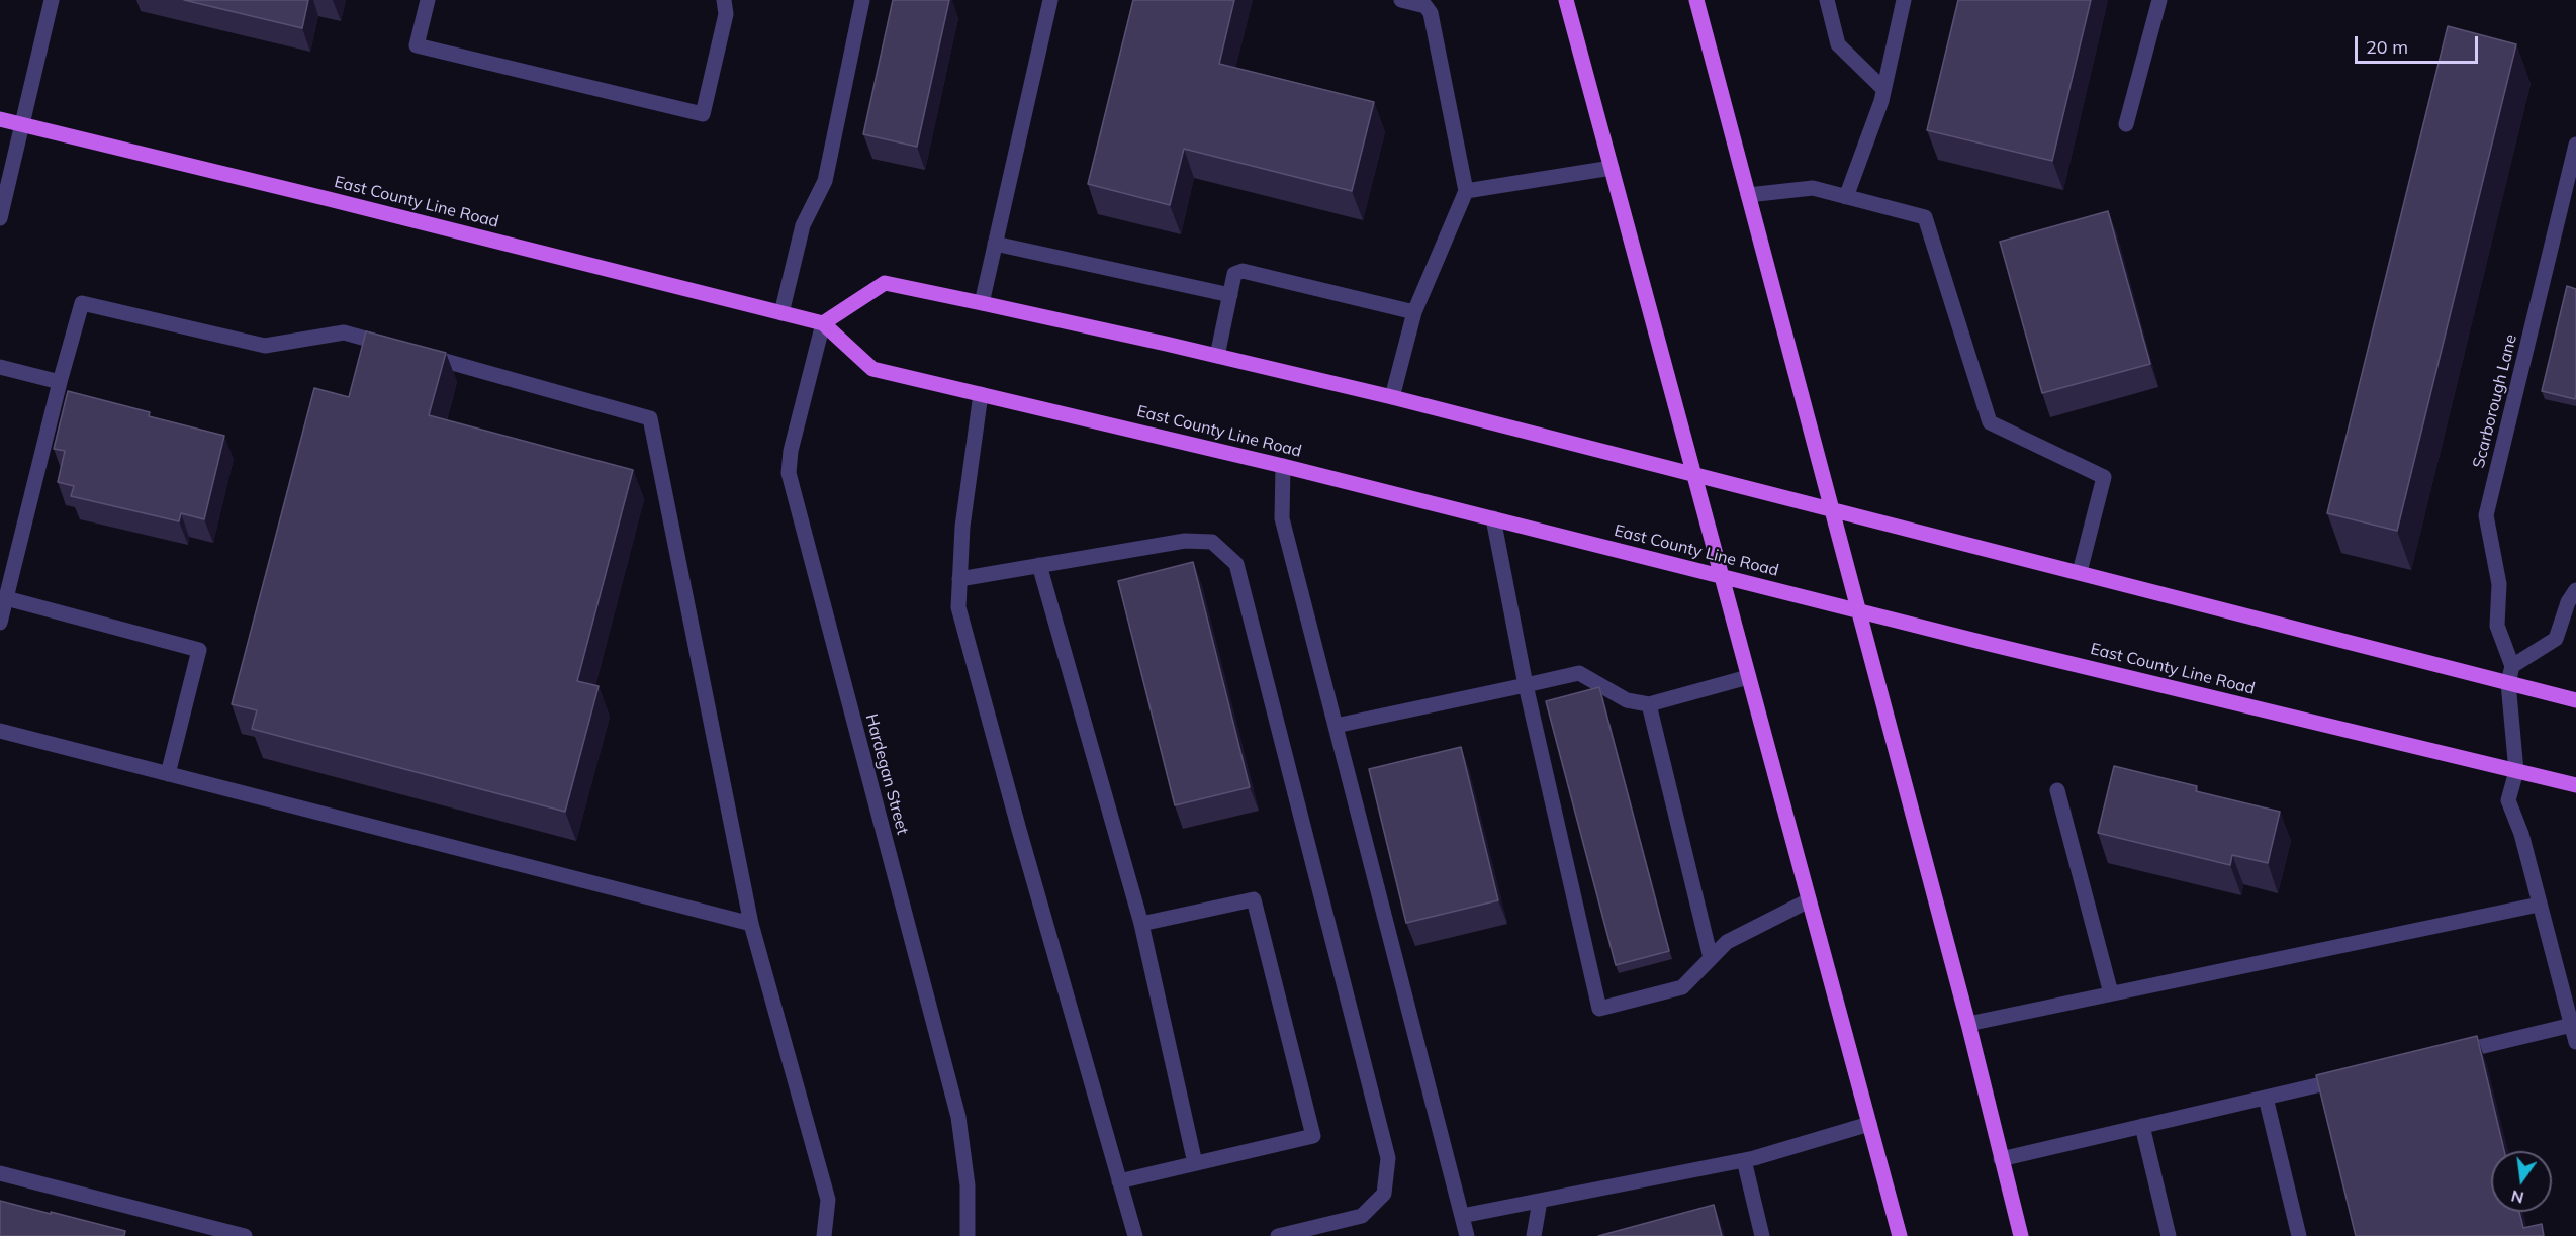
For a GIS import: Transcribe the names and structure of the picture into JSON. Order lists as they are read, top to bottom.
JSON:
{
  "streets": {
    "main road": ["East County Line Road"],
    "street": ["Scarborough Lane", "Hardegan Street"]
  },
  "crossings": [
    ["East County Line Road", "Hardegan Street"]
  ],
  "scale_bar": "20 m",
  "north": "bottom"
}
